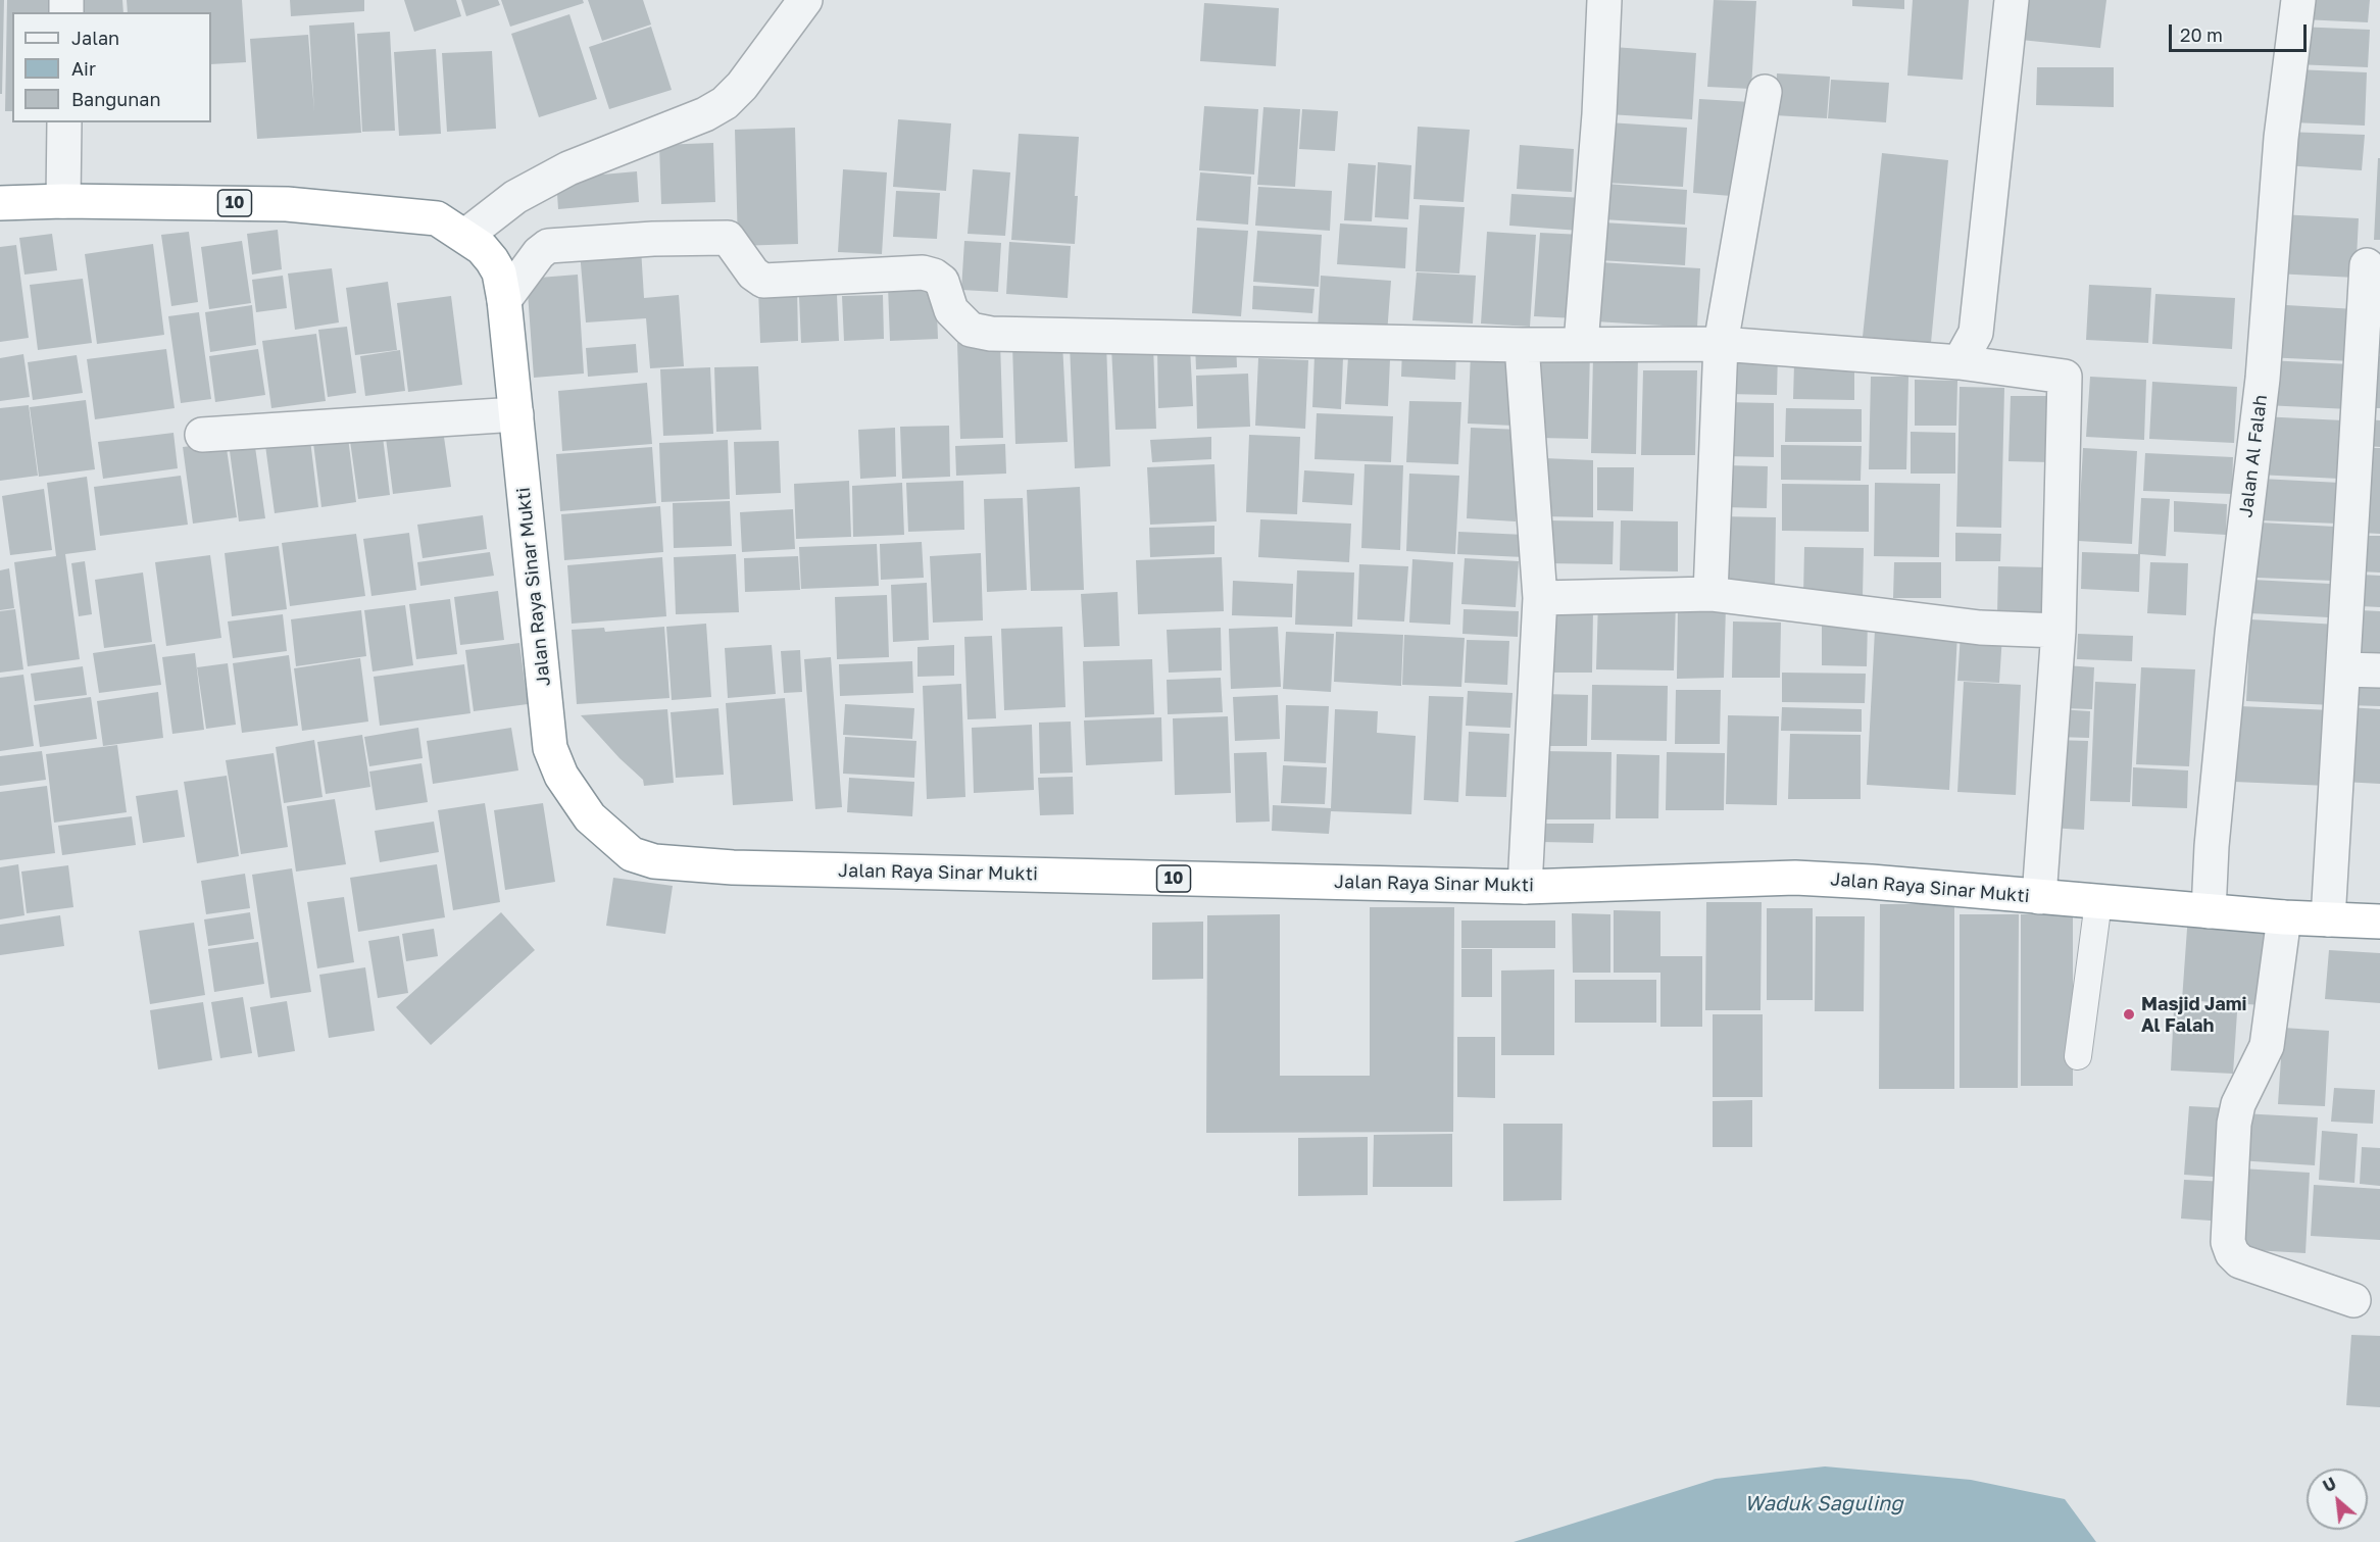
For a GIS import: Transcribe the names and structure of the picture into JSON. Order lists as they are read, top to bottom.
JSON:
{
  "streets": {
    "highway": ["10", "Jalan Raya Sinar Mukti"],
    "street": ["Jalan Al Falah"]
  },
  "crossings": [
    ["Jalan Al Falah", "Jalan Raya Sinar Mukti"]
  ],
  "water": ["Waduk Saguling"],
  "places": ["Masjid Jami Al Falah"],
  "legend": ["Jalan", "Air", "Bangunan"],
  "scale_bar": "20 m",
  "north": "top left"
}
